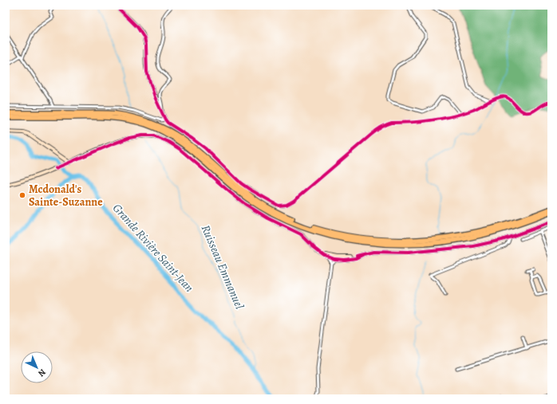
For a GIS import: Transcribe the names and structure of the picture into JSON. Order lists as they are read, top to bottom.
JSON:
{
  "water": ["Grande Rivière Saint-Jean", "Ruisseau Emmanuel"],
  "places": ["Mcdonald's Sainte-Suzanne"],
  "north": "bottom right"
}
